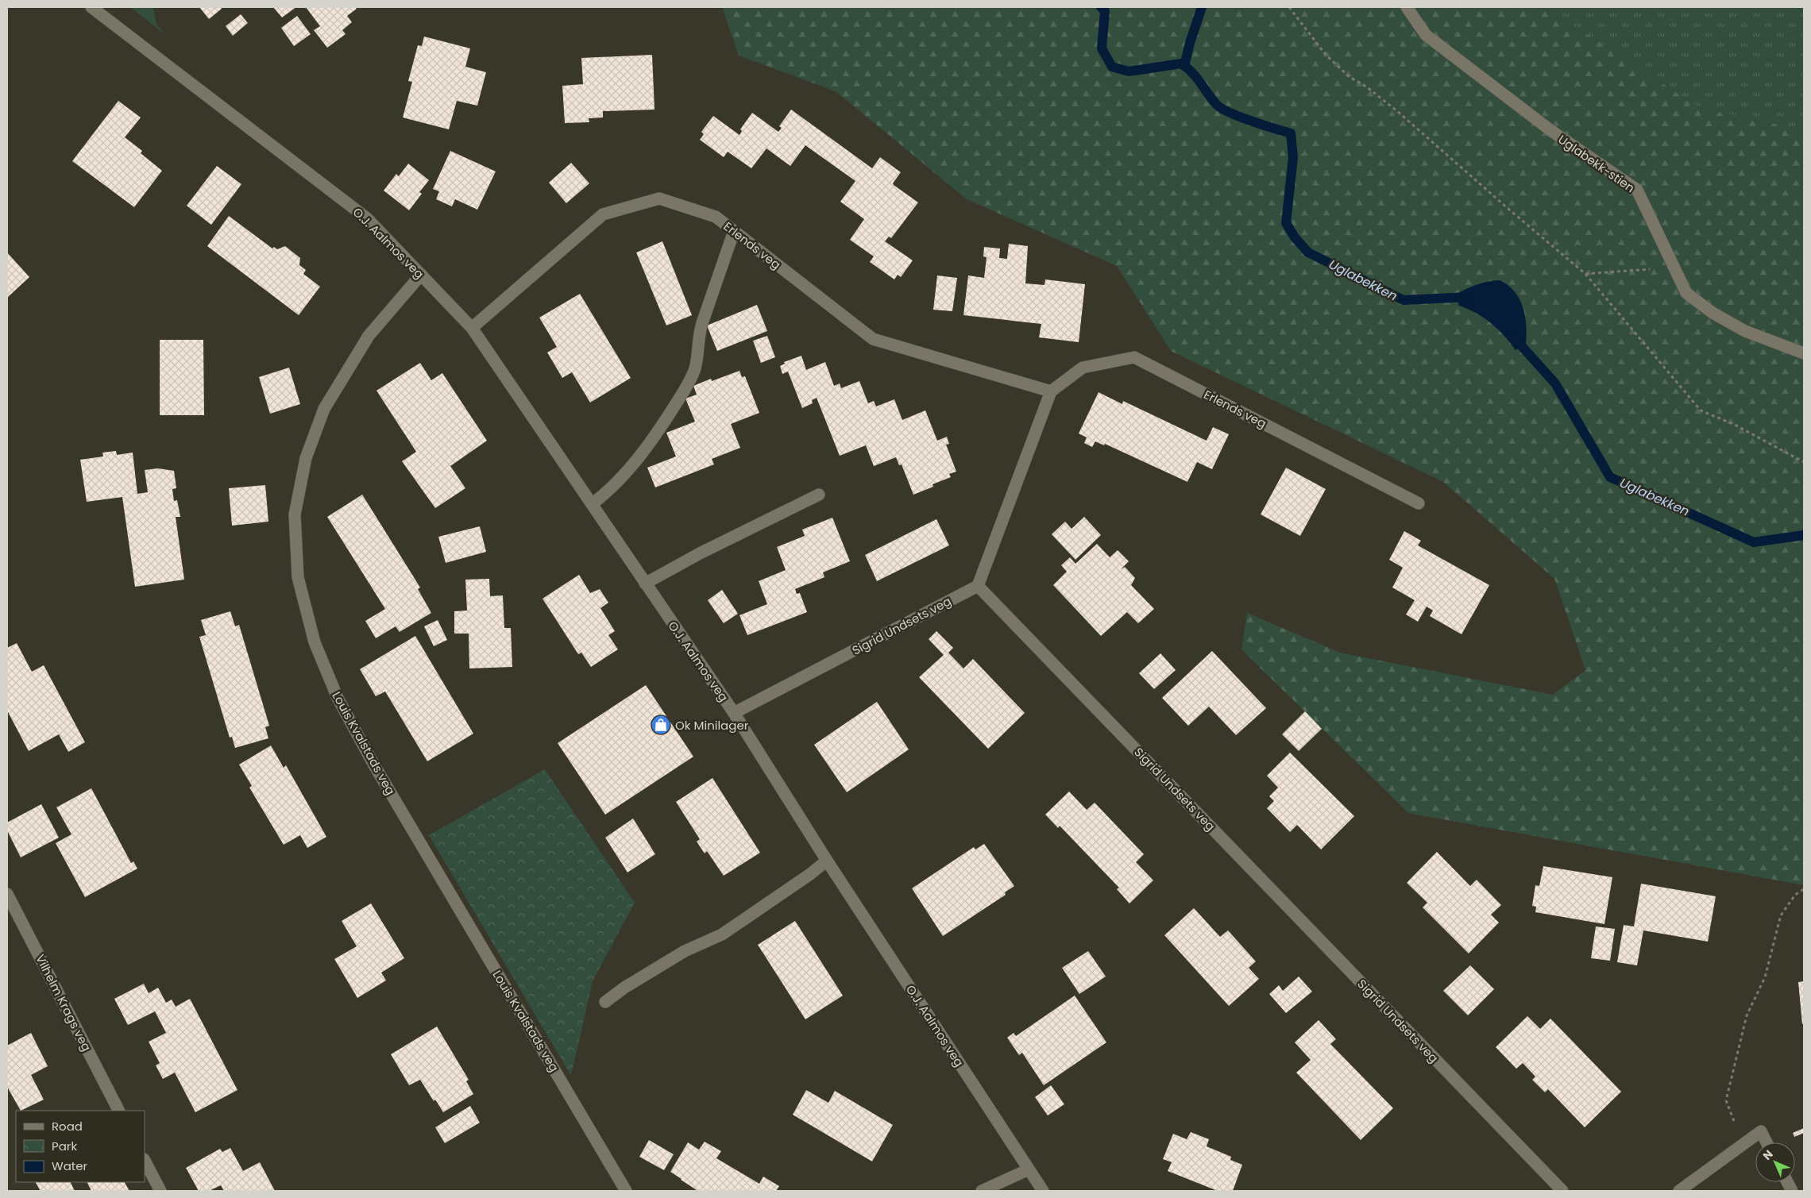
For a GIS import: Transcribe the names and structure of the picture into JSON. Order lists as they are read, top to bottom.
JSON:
{
  "streets": {
    "street": [
      "Uglabekk-stien",
      "O.J. Aalmos veg",
      "Erlends veg",
      "Sigrid Undsets veg",
      "Louis Kvalstads veg",
      "Vilhelm Krags veg"
    ]
  },
  "crossings": [
    ["O.J. Aalmos veg", "Erlends veg"],
    ["O.J. Aalmos veg", "Sigrid Undsets veg"],
    ["O.J. Aalmos veg", "Louis Kvalstads veg"]
  ],
  "water": ["Uglabekken"],
  "places": {
    "shop": ["Ok Minilager"]
  },
  "legend": ["Road", "Park", "Water"],
  "north": "top left"
}
